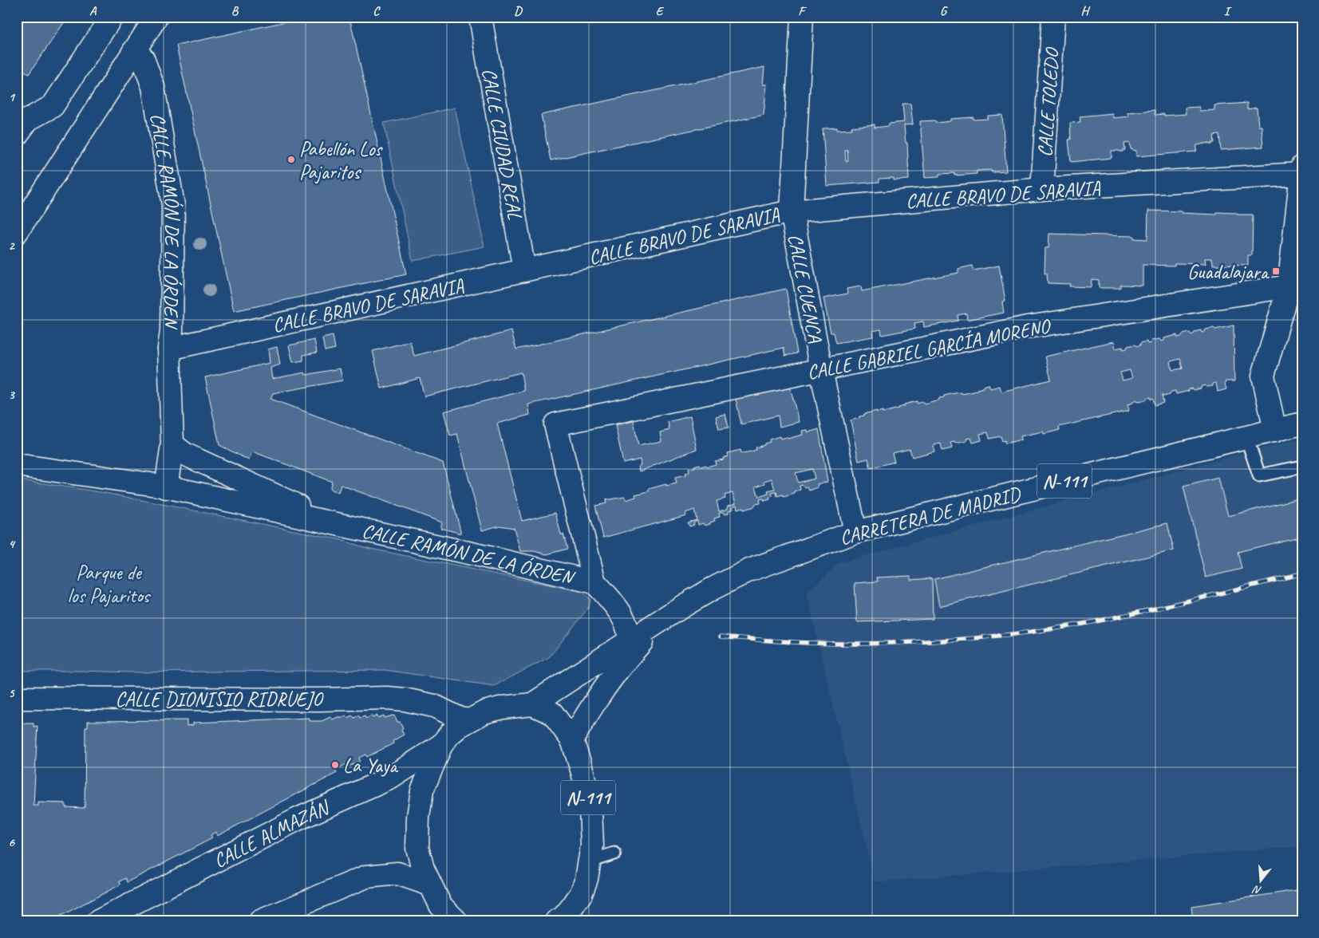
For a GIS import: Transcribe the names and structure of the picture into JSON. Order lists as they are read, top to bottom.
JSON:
{
  "streets": {
    "street": [
      "CALLE TOLEDO",
      "CALLE CIUDAD REAL",
      "CALLE BRAVO DE SARAVIA",
      "CALLE RAMÓN DE LA ÓRDEN",
      "CALLE CUENCA",
      "CALLE GABRIEL GARCÍA MORENO",
      "N-111",
      "CARRETERA DE MADRID",
      "CALLE DIONISIO RIDRUEJO",
      "CALLE ALMAZÁN"
    ]
  },
  "crossings": [
    ["CALLE TOLEDO", "CALLE BRAVO DE SARAVIA"],
    ["CALLE CIUDAD REAL", "CALLE BRAVO DE SARAVIA"],
    ["CALLE BRAVO DE SARAVIA", "CALLE RAMÓN DE LA ÓRDEN"],
    ["CALLE BRAVO DE SARAVIA", "CALLE CUENCA"],
    ["CALLE RAMÓN DE LA ÓRDEN", "CALLE GABRIEL GARCÍA MORENO"],
    ["CALLE CUENCA", "CALLE GABRIEL GARCÍA MORENO"],
    ["CALLE CUENCA", "CARRETERA DE MADRID"],
    ["N-111", "CARRETERA DE MADRID"],
    ["N-111", "CALLE DIONISIO RIDRUEJO"],
    ["N-111", "CALLE ALMAZÁN"],
    ["CALLE DIONISIO RIDRUEJO", "CALLE ALMAZÁN"]
  ],
  "parks": ["Parque de los Pajaritos"],
  "places": {
    "other": ["Pabellón Los Pajaritos", "La Yaya"],
    "transit": ["Guadalajara"]
  },
  "north": "bottom",
  "grid": {
    "columns": [
      "A",
      "B",
      "C",
      "D",
      "E",
      "F",
      "G",
      "H",
      "I"
    ],
    "rows": [
      "1",
      "2",
      "3",
      "4",
      "5",
      "6"
    ]
  }
}
